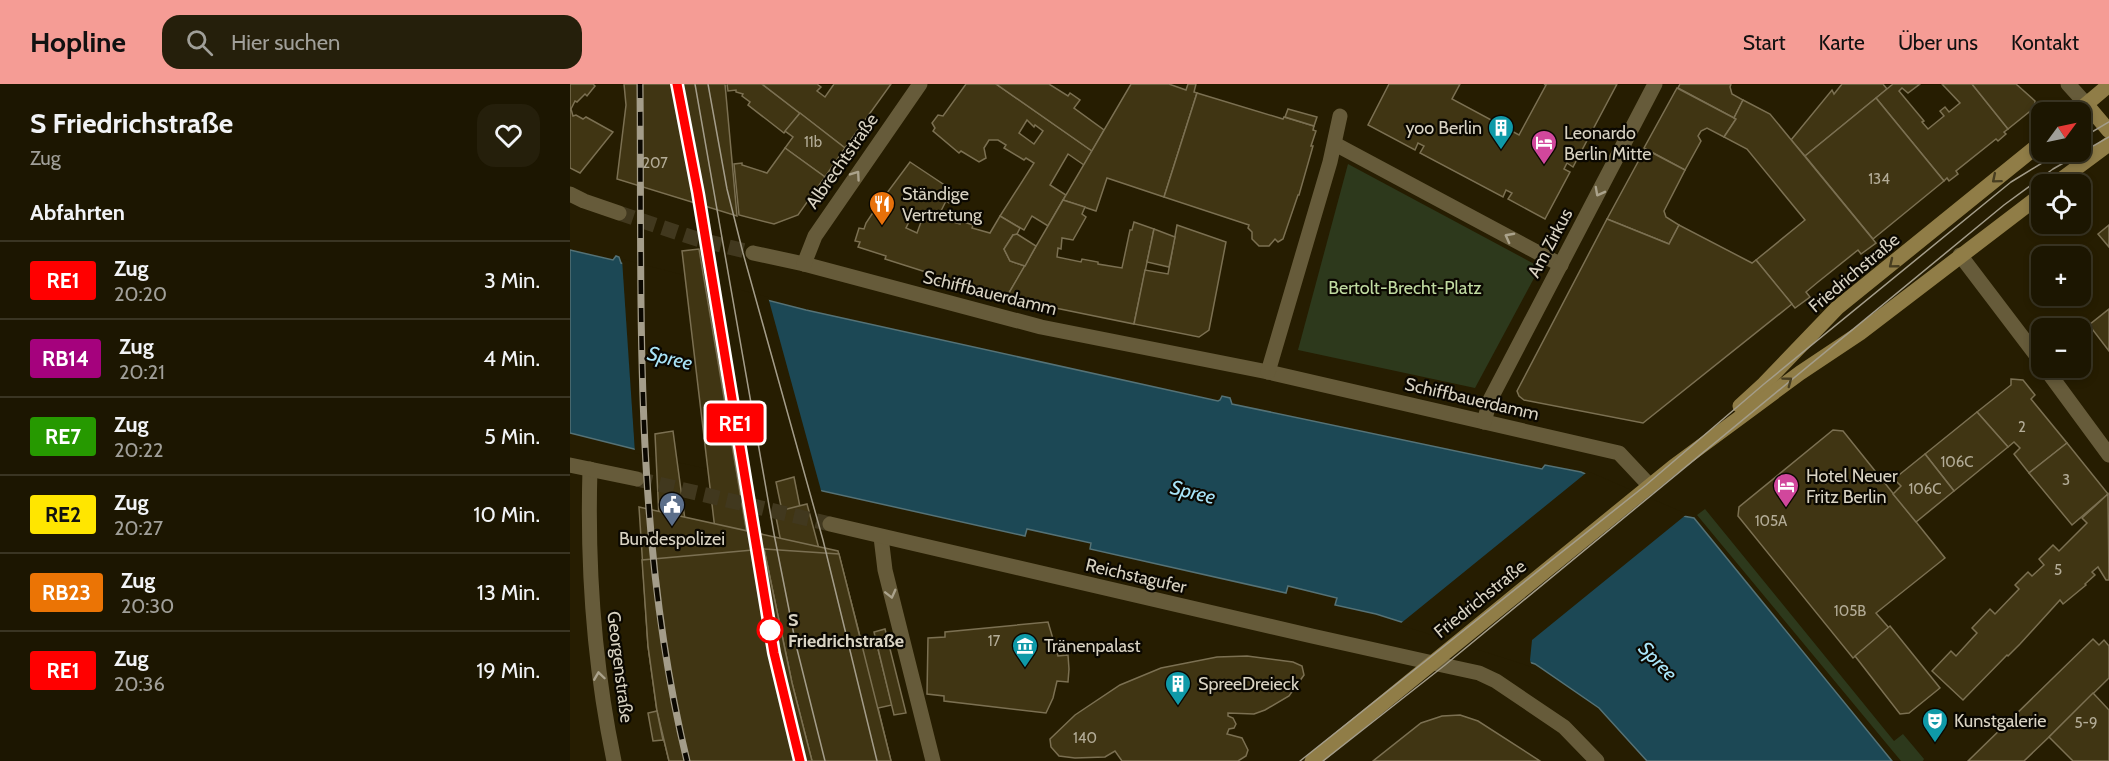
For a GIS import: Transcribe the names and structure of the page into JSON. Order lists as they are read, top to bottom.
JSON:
{
  "streets": {
    "main road": ["Friedrichstraße"],
    "street": [
      "Albrechtstraße",
      "Am Zirkus",
      "Schiffbauerdamm",
      "Reichstagufer",
      "Georgenstraße"
    ]
  },
  "crossings": [
    ["Albrechtstraße", "Schiffbauerdamm"],
    ["Am Zirkus", "Schiffbauerdamm"],
    ["Friedrichstraße", "Schiffbauerdamm"],
    ["Friedrichstraße", "Reichstagufer"]
  ],
  "one_way": ["Albrechtstraße", "Am Zirkus", "Georgenstraße"],
  "water": ["Spree"],
  "parks": ["Bertolt-Brecht-Platz"],
  "places": {
    "building": ["yoo Berlin", "SpreeDreieck"],
    "hotel": ["Leonardo Berlin Mitte", "Hotel Neuer Fritz Berlin"],
    "restaurant": ["Ständige Vertretung"],
    "public building": ["Bundespolizei"],
    "other": ["S Friedrichstraße"],
    "museum": ["Tränenpalast"],
    "theatre": ["Kunstgalerie"]
  },
  "house_numbers": [
    "11b",
    "207",
    "134",
    "2",
    "106C",
    "3",
    "106C",
    "105A",
    "5",
    "105B",
    "17",
    "5-9",
    "140"
  ],
  "north": "top right",
  "page": {
    "header": "Hopline",
    "search": "Hier suchen",
    "nav": [
      "Start",
      "Karte",
      "Über uns",
      "Kontakt"
    ],
    "heading": [
      ["S Friedrichstraße", "Zug"],
      "Abfahrten"
    ],
    "on_map": "RE1",
    "map_buttons": ["+", "−"],
    "list": [
      {
        "mark": "RE1",
        "name": "Zug",
        "note": "20:20",
        "value": "3 Min."
      },
      {
        "mark": "RB14",
        "name": "Zug",
        "note": "20:21",
        "value": "4 Min."
      },
      {
        "mark": "RE7",
        "name": "Zug",
        "note": "20:22",
        "value": "5 Min."
      },
      {
        "mark": "RE2",
        "name": "Zug",
        "note": "20:27",
        "value": "10 Min."
      },
      {
        "mark": "RB23",
        "name": "Zug",
        "note": "20:30",
        "value": "13 Min."
      },
      {
        "mark": "RE1",
        "name": "Zug",
        "note": "20:36",
        "value": "19 Min."
      }
    ]
  }
}
